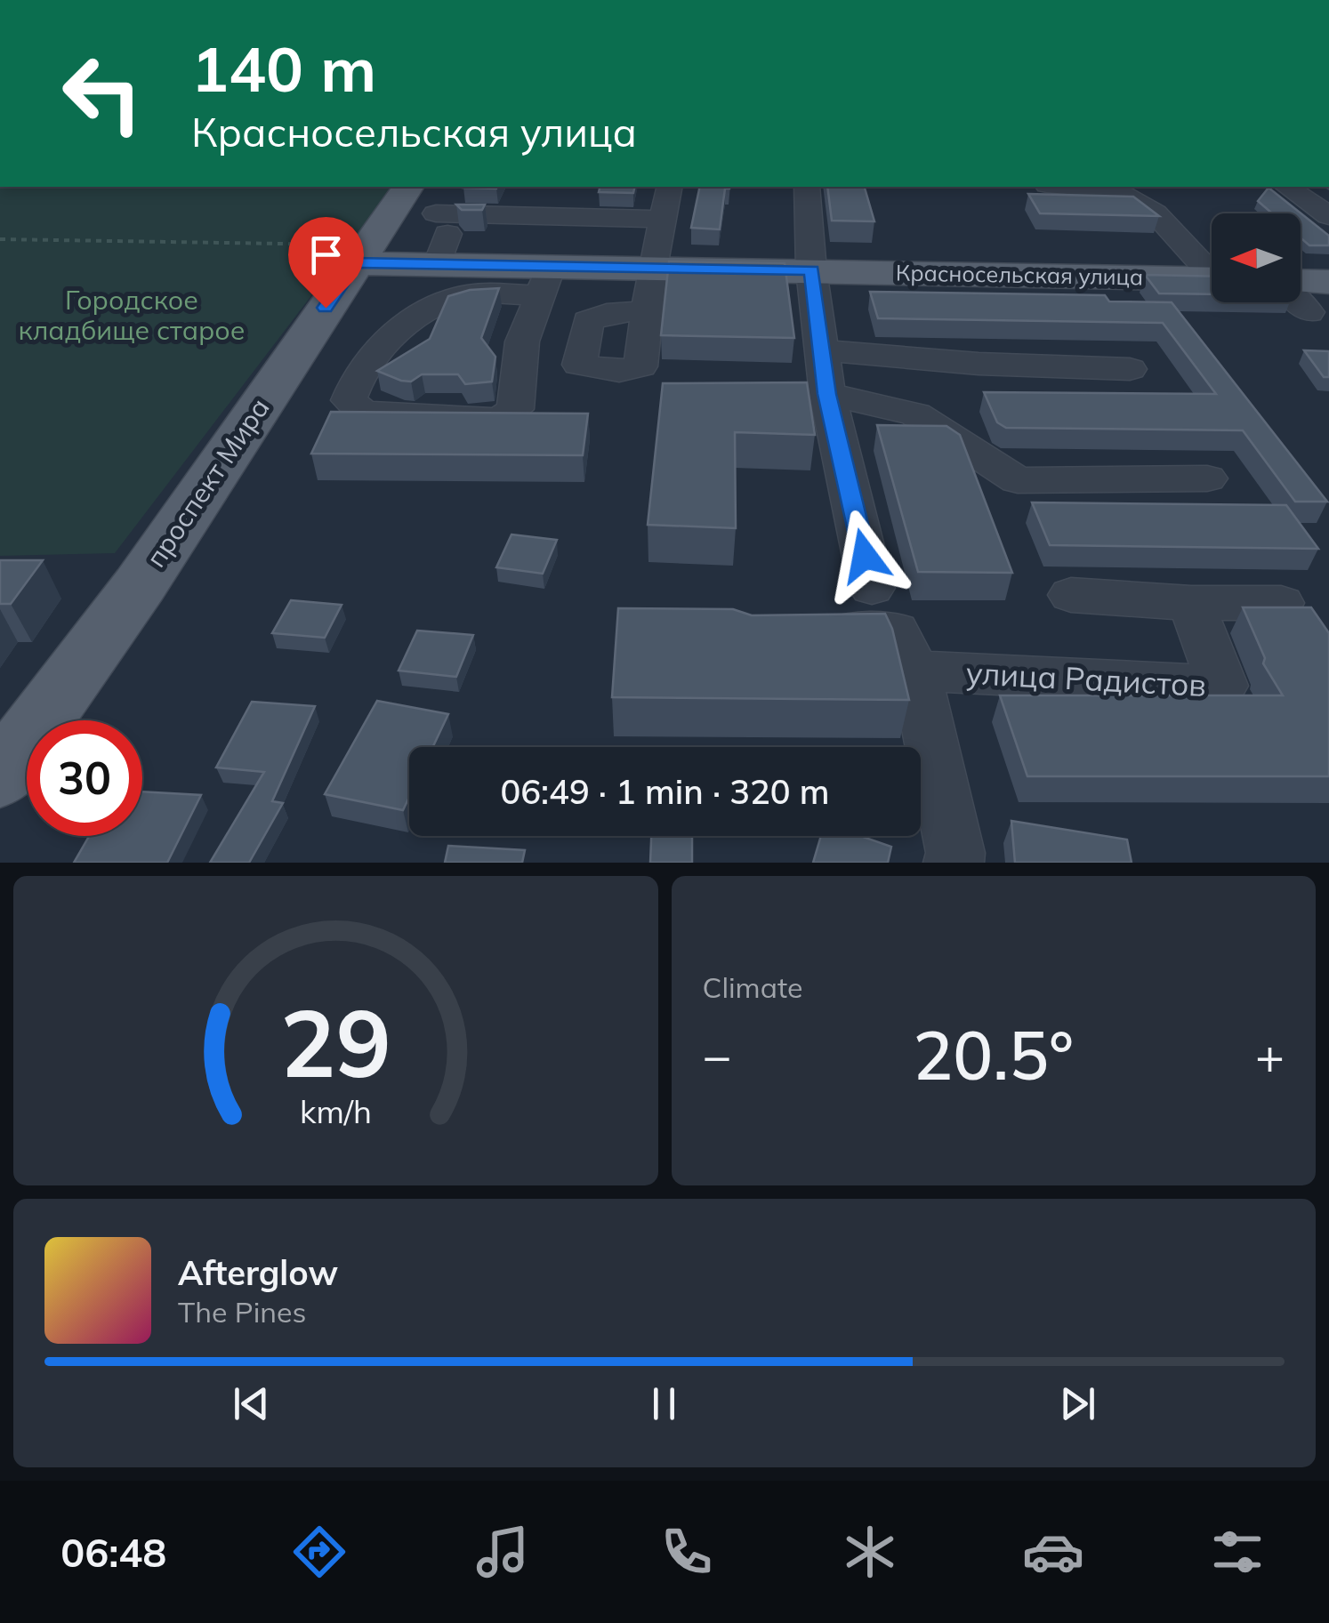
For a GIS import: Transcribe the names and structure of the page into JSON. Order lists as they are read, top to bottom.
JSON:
{
  "streets": {
    "main road": ["Красносельская улица", "проспект Мира"],
    "street": ["улица Радистов"]
  },
  "crossings": [
    ["Красносельская улица", "проспект Мира"]
  ],
  "parks": ["Городское кладбище старое"],
  "north": "left",
  "page": {
    "turn": ["140 m", "Красносельская улица"],
    "limit": "30",
    "trip": "06:49 · 1 min · 320 m",
    "tile": "Climate",
    "heat": ["−", "20.5°", "+"],
    "song": ["Afterglow", "The Pines"],
    "tabs": "06:48",
    "gauge": ["29", "km/h"]
  }
}
